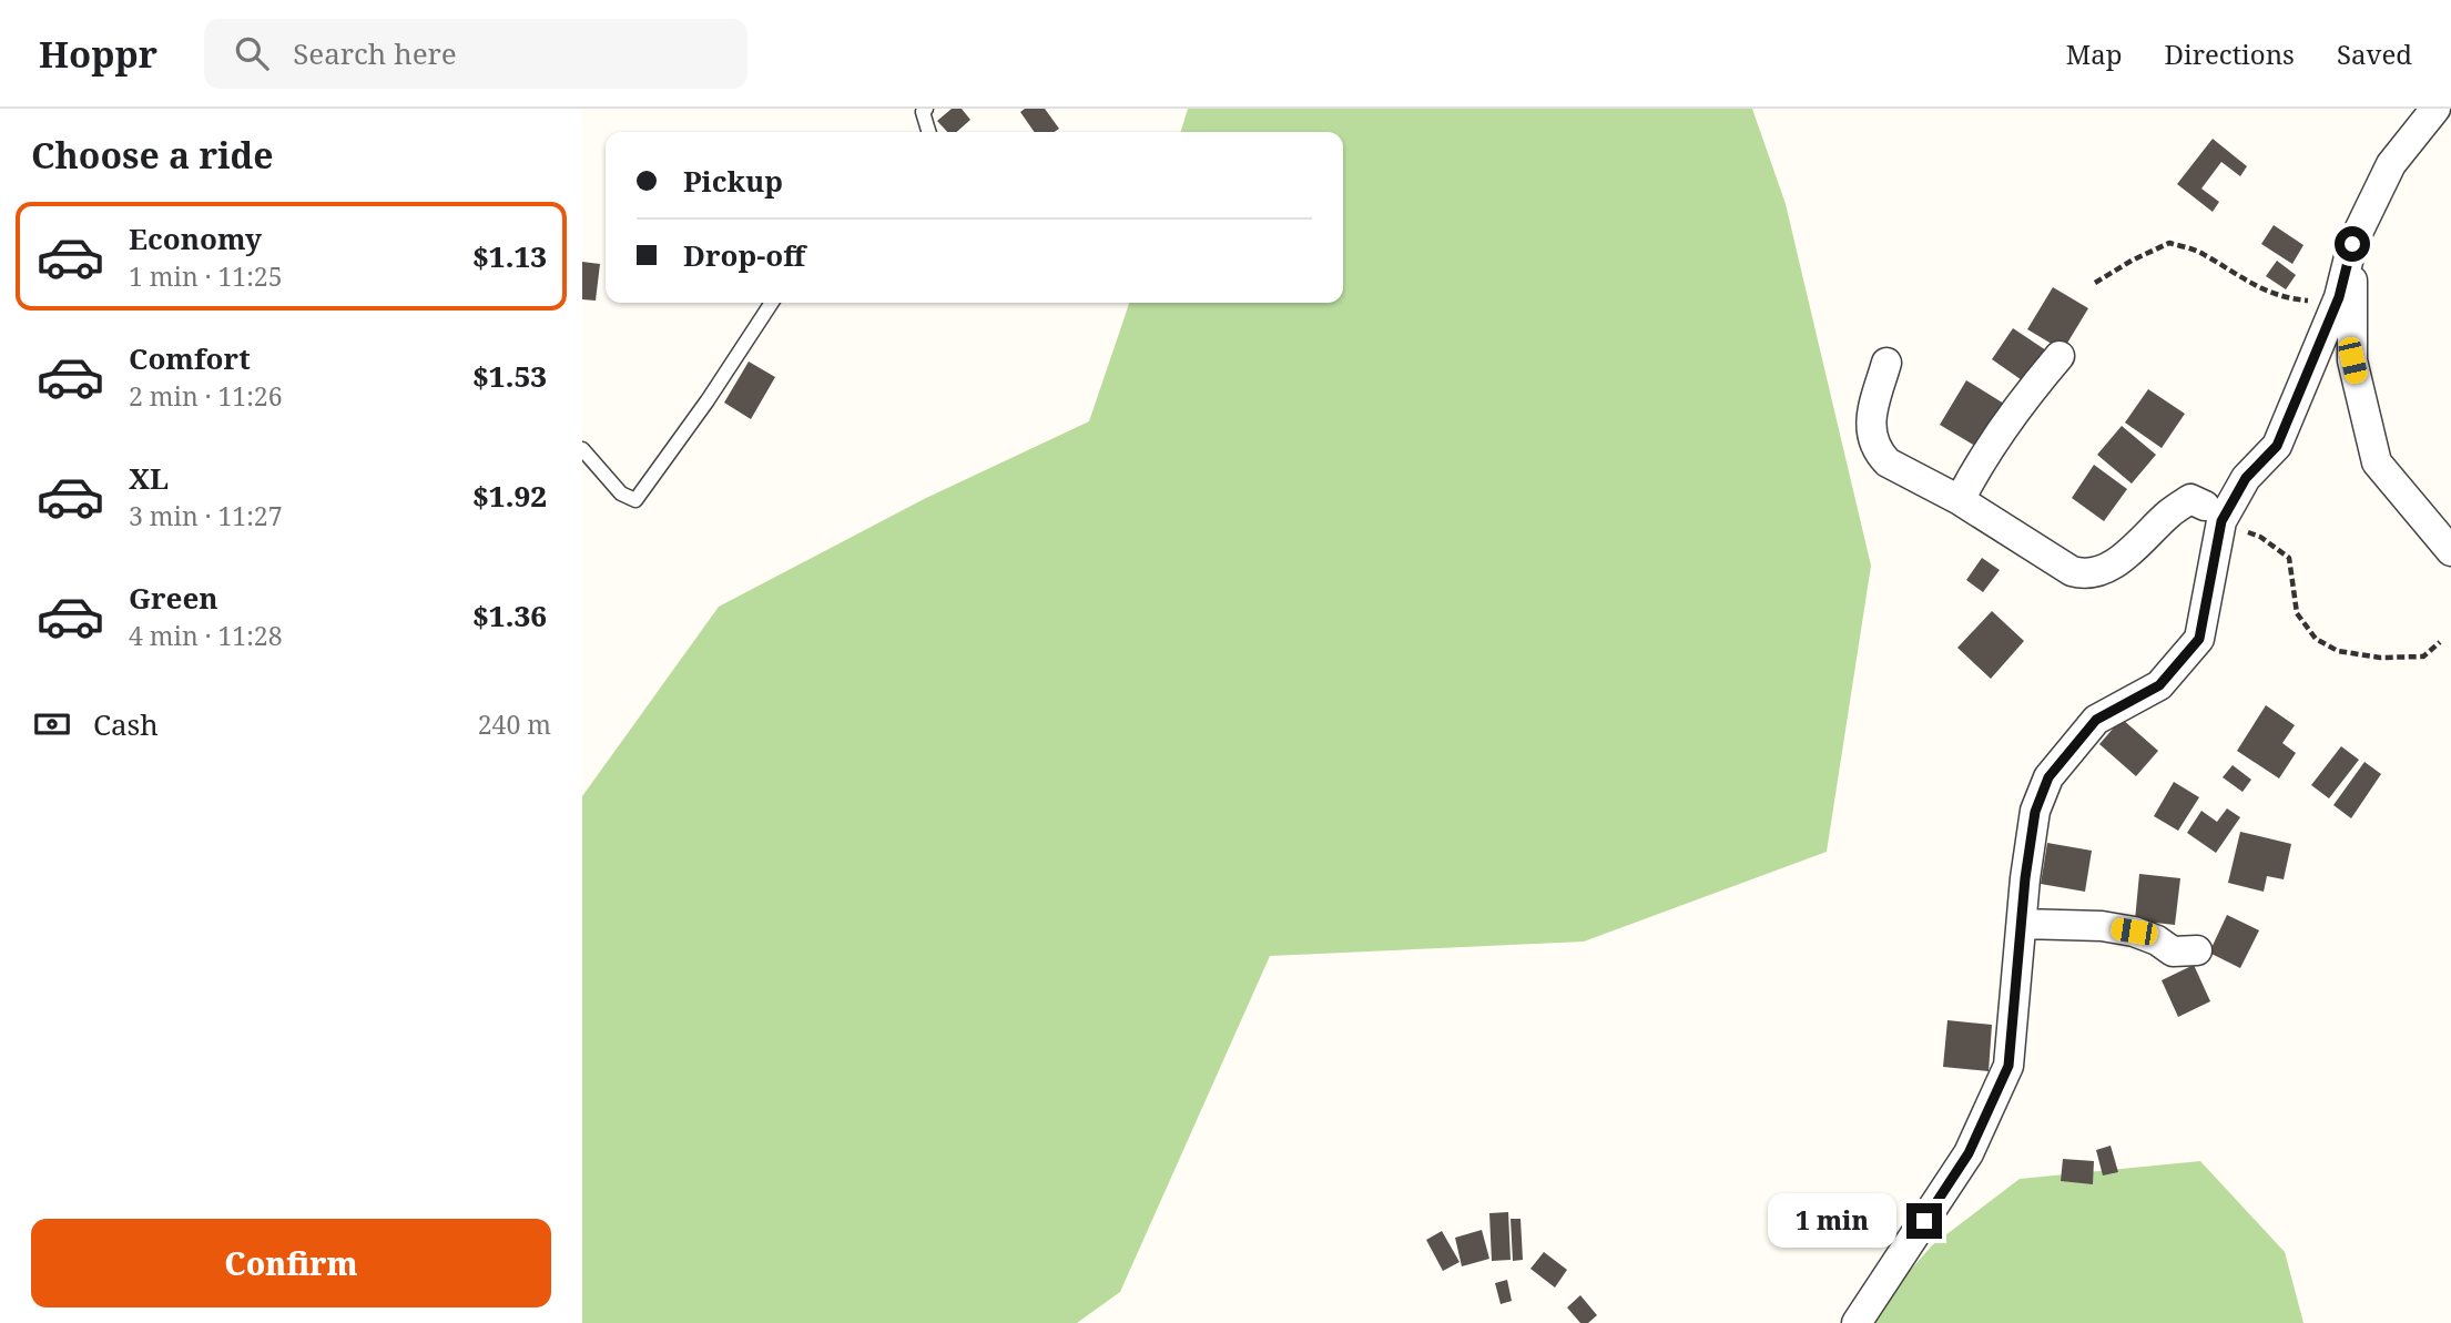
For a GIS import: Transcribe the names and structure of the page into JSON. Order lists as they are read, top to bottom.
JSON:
{
  "page": {
    "header": "Hoppr",
    "search": "Search here",
    "nav": ["Map", "Directions", "Saved"],
    "heading": "Choose a ride",
    "banner": ["Pickup", "Drop-off"],
    "list": [
      {
        "name": "Economy",
        "note": "1 min · 11:25",
        "value": "$1.13"
      },
      {
        "name": "Comfort",
        "note": "2 min · 11:26",
        "value": "$1.53"
      },
      {
        "name": "XL",
        "note": "3 min · 11:27",
        "value": "$1.92"
      },
      {
        "name": "Green",
        "note": "4 min · 11:28",
        "value": "$1.36"
      }
    ],
    "pay": ["Cash", "240 m"],
    "bubble": "1 min",
    "buttons": "Confirm"
  }
}
